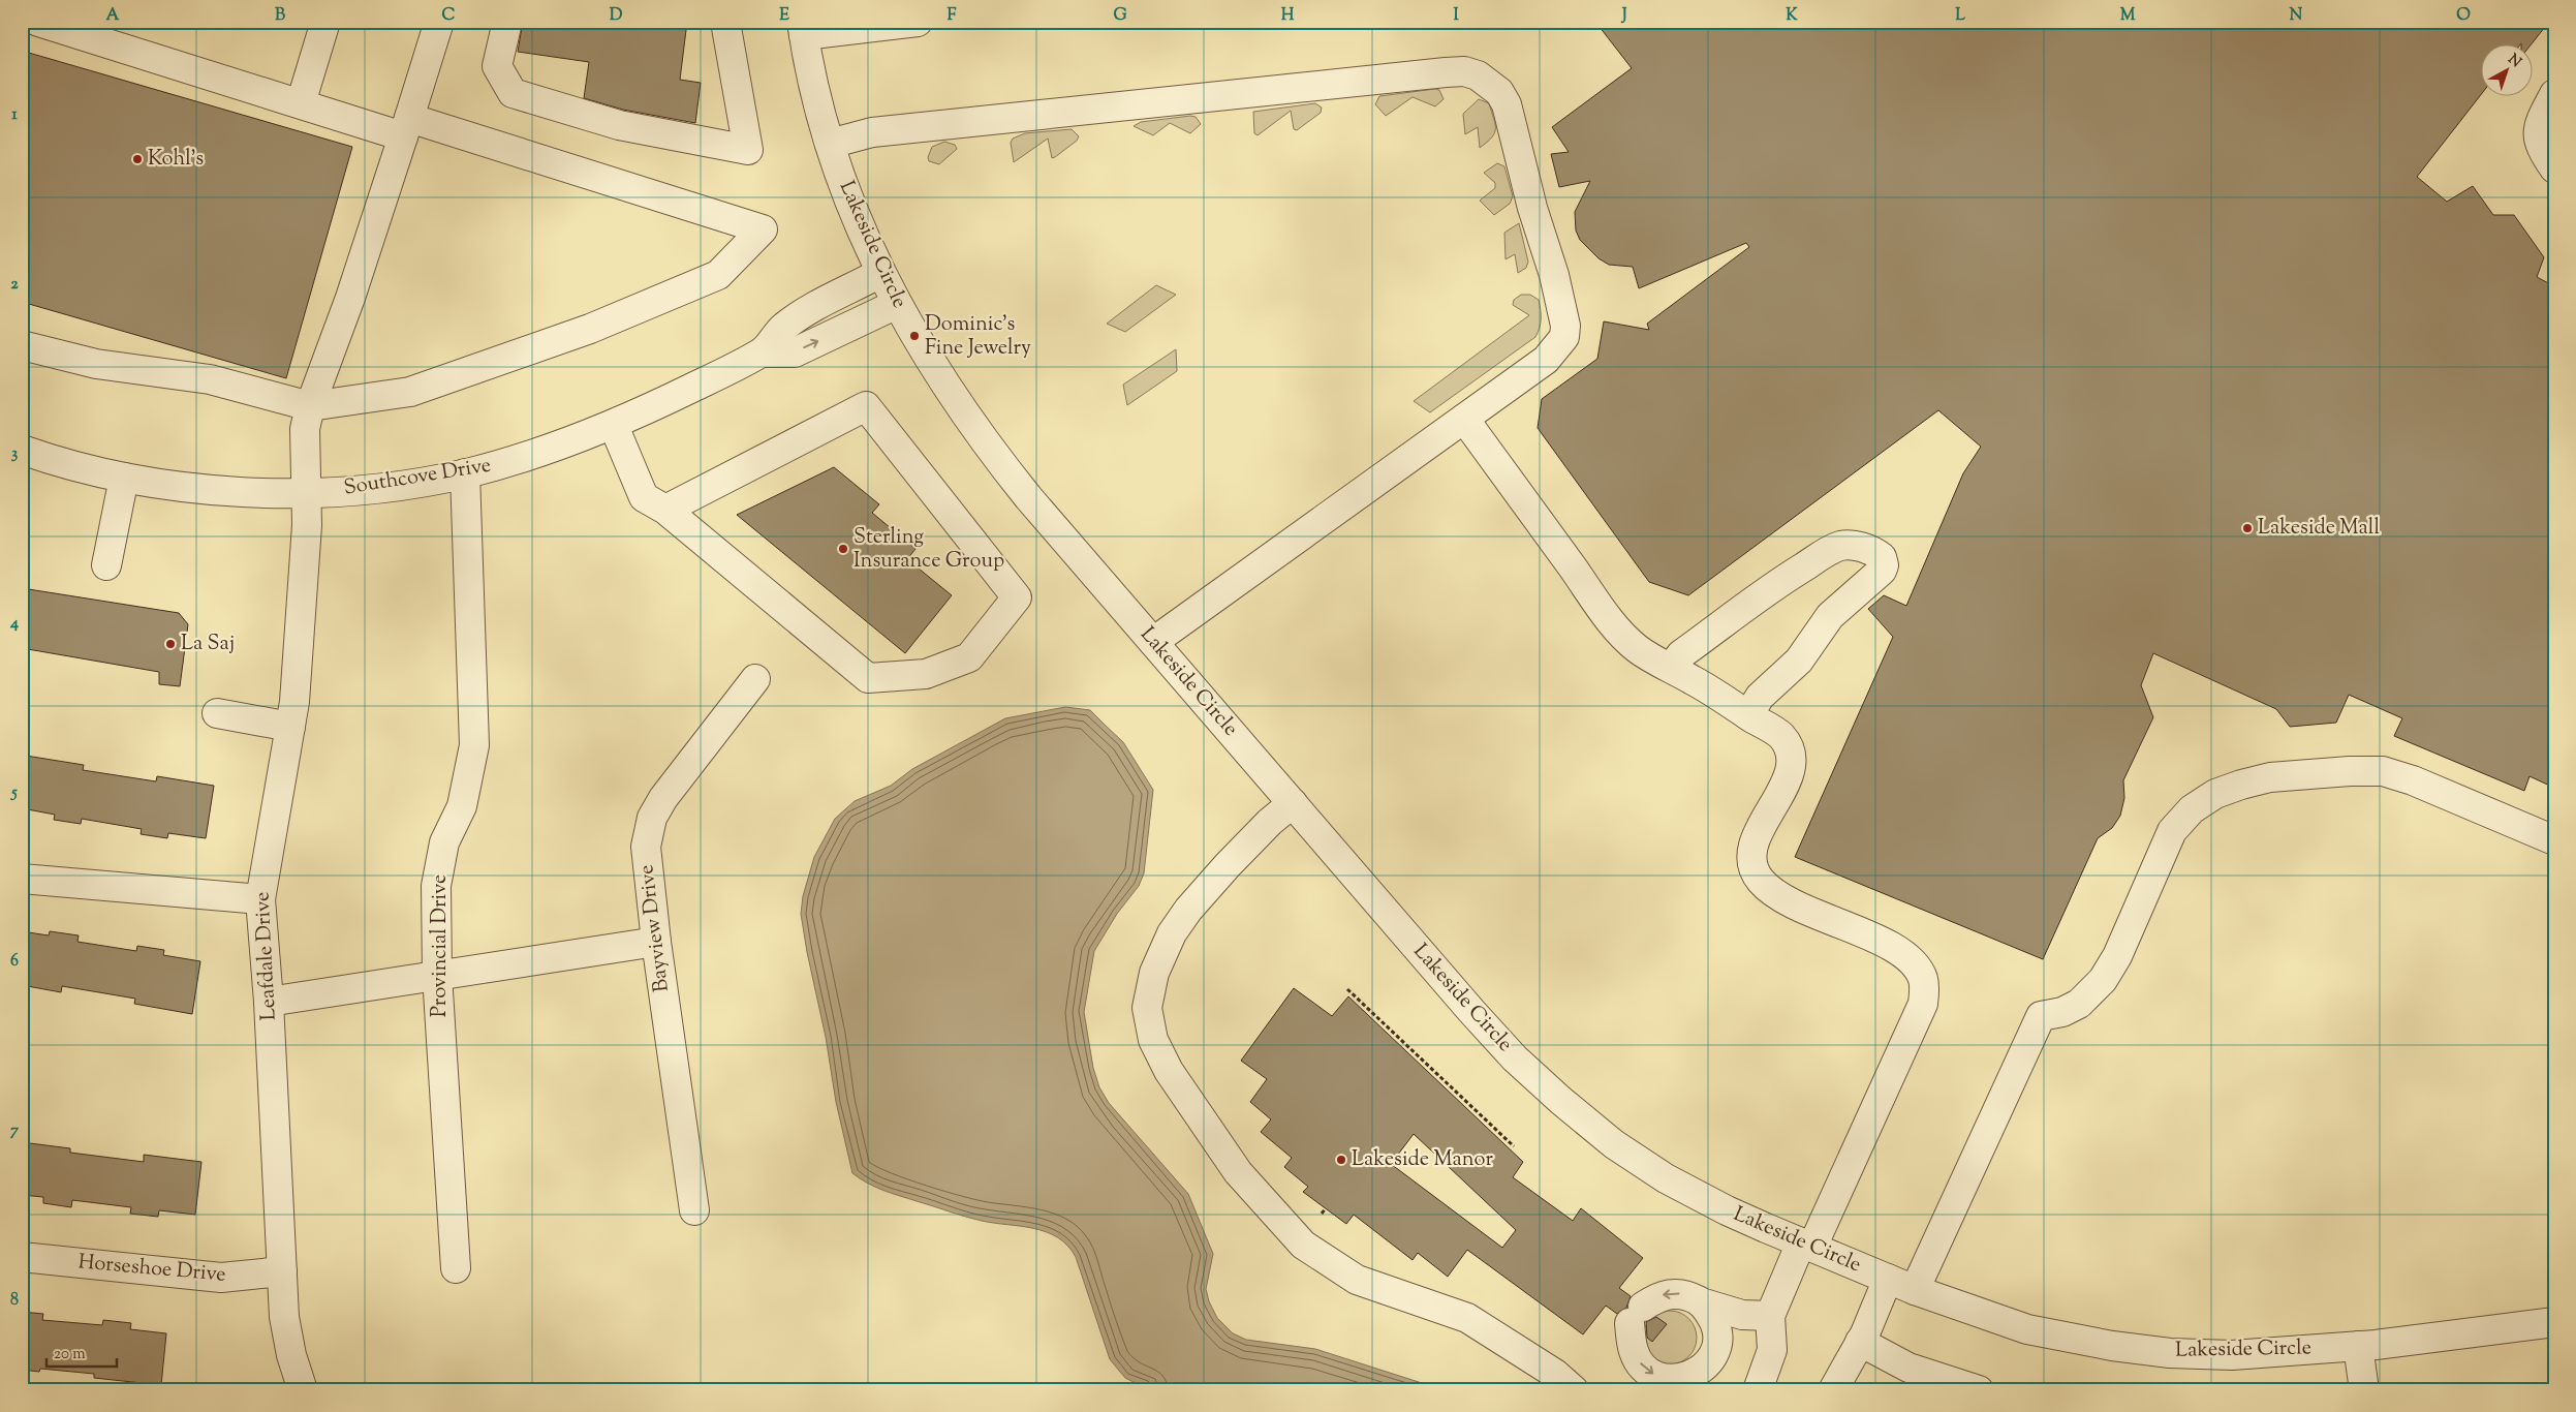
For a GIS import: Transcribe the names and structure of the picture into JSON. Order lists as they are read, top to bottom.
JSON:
{
  "streets": {
    "street": [
      "Lakeside Circle",
      "Southcove Drive",
      "Bayview Drive",
      "Provincial Drive",
      "Leafdale Drive",
      "Horseshoe Drive"
    ]
  },
  "crossings": [
    ["Lakeside Circle", "Southcove Drive"],
    ["Southcove Drive", "Provincial Drive"],
    ["Southcove Drive", "Leafdale Drive"],
    ["Leafdale Drive", "Horseshoe Drive"]
  ],
  "places": [
    "Kohl's",
    "Dominic's Fine Jewelry",
    "Lakeside Mall",
    "Sterling Insurance Group",
    "La Saj",
    "Lakeside Manor"
  ],
  "scale_bar": "20 m",
  "north": "top right",
  "grid": {
    "columns": [
      "A",
      "B",
      "C",
      "D",
      "E",
      "F",
      "G",
      "H",
      "I",
      "J",
      "K",
      "L",
      "M",
      "N",
      "O"
    ],
    "rows": [
      "1",
      "2",
      "3",
      "4",
      "5",
      "6",
      "7",
      "8"
    ]
  }
}
